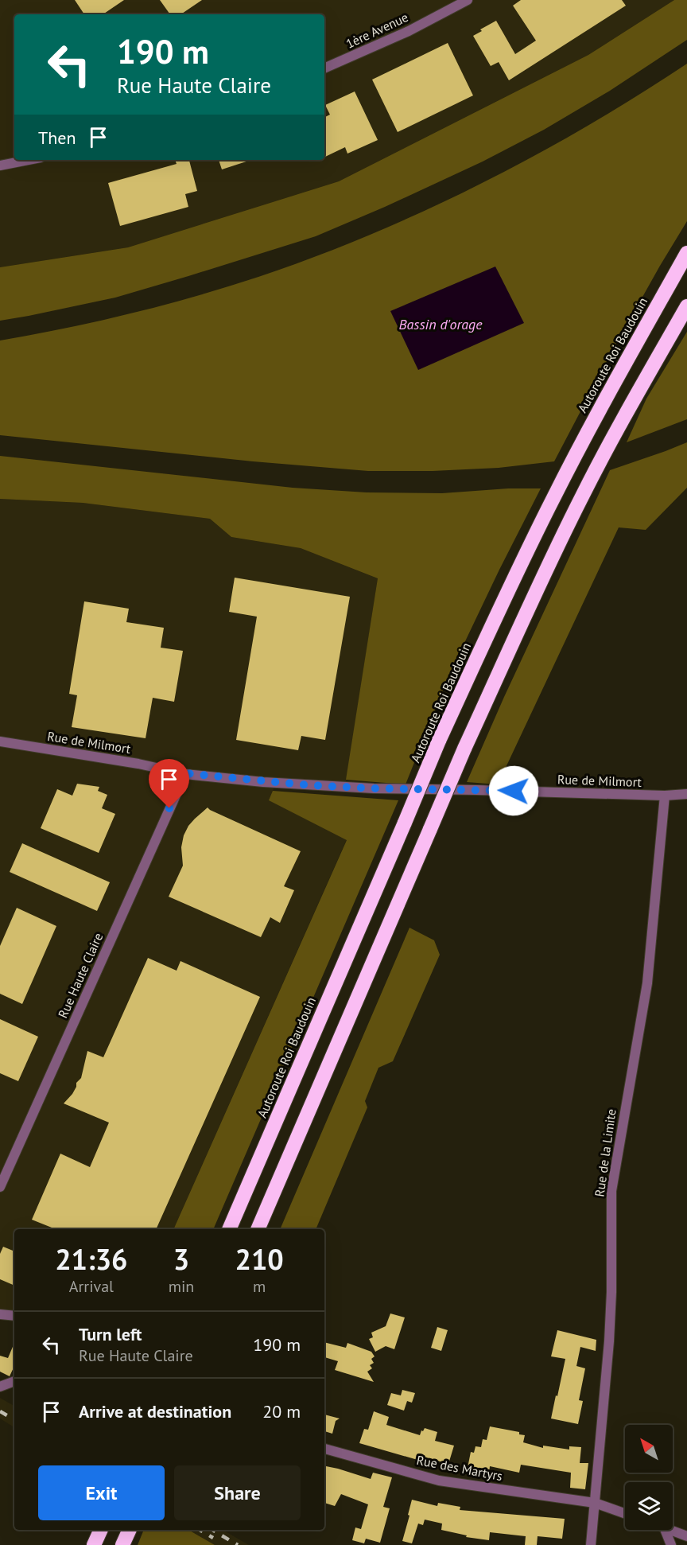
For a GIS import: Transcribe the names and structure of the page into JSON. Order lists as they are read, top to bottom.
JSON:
{
  "streets": {
    "highway": ["Autoroute Roi Baudouin"],
    "street": [
      "1ère Avenue",
      "Rue de Milmort",
      "Rue Haute Claire",
      "Rue de la Limite",
      "Rue des Martyrs"
    ]
  },
  "crossings": [
    ["Rue de Milmort", "Rue Haute Claire"],
    ["Rue de Milmort", "Rue de la Limite"],
    ["Rue de la Limite", "Rue des Martyrs"]
  ],
  "water": ["Bassin d'orage"],
  "north": "top left",
  "page": {
    "turn": ["190 m", "Rue Haute Claire"],
    "then": "Then",
    "eta": [
      "21:36",
      "Arrival",
      "3",
      "min",
      "210",
      "m"
    ],
    "list": [
      {
        "name": "Turn left",
        "note": "Rue Haute Claire",
        "value": "190 m"
      },
      {
        "name": "Arrive at destination",
        "value": "20 m"
      }
    ],
    "buttons": ["Exit", "Share"]
  }
}
